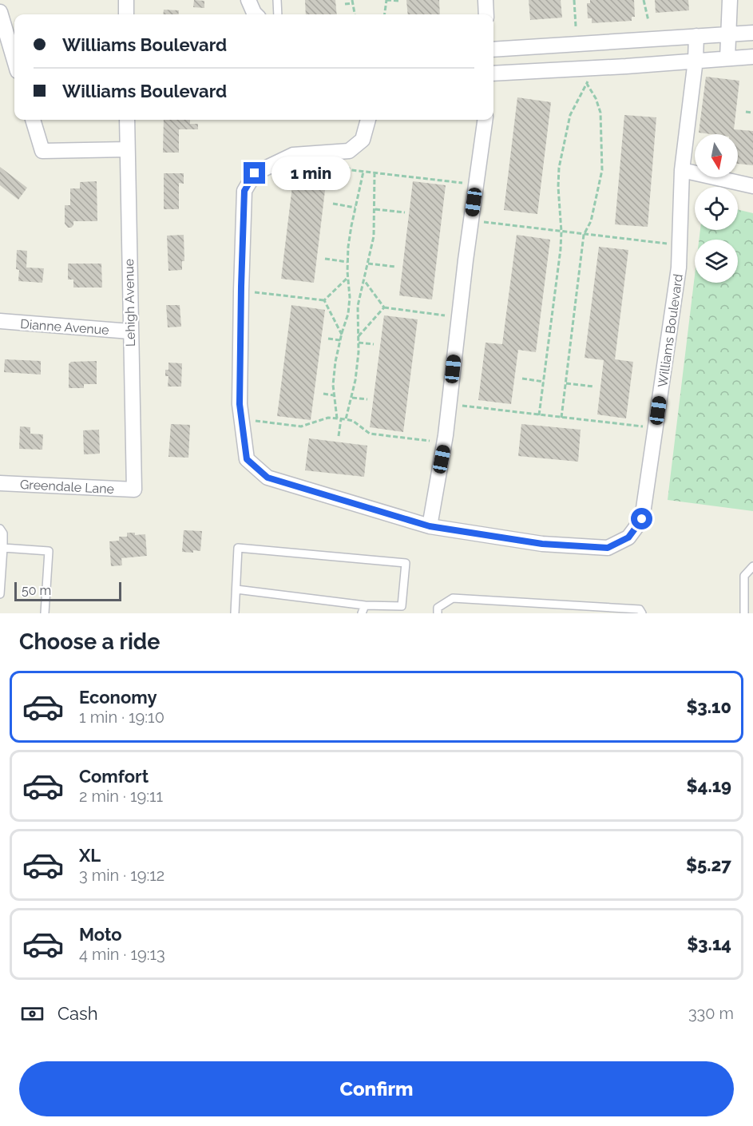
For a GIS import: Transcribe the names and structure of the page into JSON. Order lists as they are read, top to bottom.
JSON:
{
  "streets": {
    "street": [
      "Lehigh Avenue",
      "Dianne Avenue",
      "Williams Boulevard",
      "Greendale Lane"
    ]
  },
  "crossings": [
    ["Lehigh Avenue", "Dianne Avenue"],
    ["Lehigh Avenue", "Greendale Lane"]
  ],
  "scale_bar": "50 m",
  "north": "bottom",
  "page": {
    "banner": ["Williams Boulevard", "Williams Boulevard"],
    "bubble": "1 min",
    "scale": "50 m",
    "heading": "Choose a ride",
    "list": [
      {
        "name": "Economy",
        "note": "1 min · 19:10",
        "value": "$3.10"
      },
      {
        "name": "Comfort",
        "note": "2 min · 19:11",
        "value": "$4.19"
      },
      {
        "name": "XL",
        "note": "3 min · 19:12",
        "value": "$5.27"
      },
      {
        "name": "Moto",
        "note": "4 min · 19:13",
        "value": "$3.14"
      }
    ],
    "pay": ["Cash", "330 m"],
    "buttons": "Confirm"
  }
}
